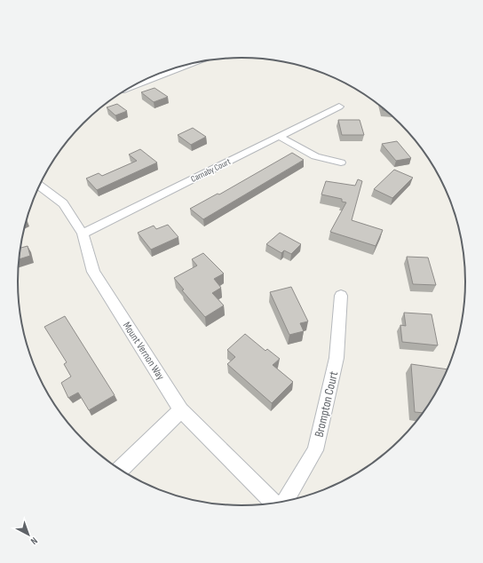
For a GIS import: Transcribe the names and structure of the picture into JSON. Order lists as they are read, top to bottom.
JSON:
{
  "streets": {
    "street": ["Carnaby Court", "Mount Vernon Way", "Brompton Court"]
  },
  "crossings": [
    ["Carnaby Court", "Mount Vernon Way"]
  ],
  "north": "bottom right"
}
